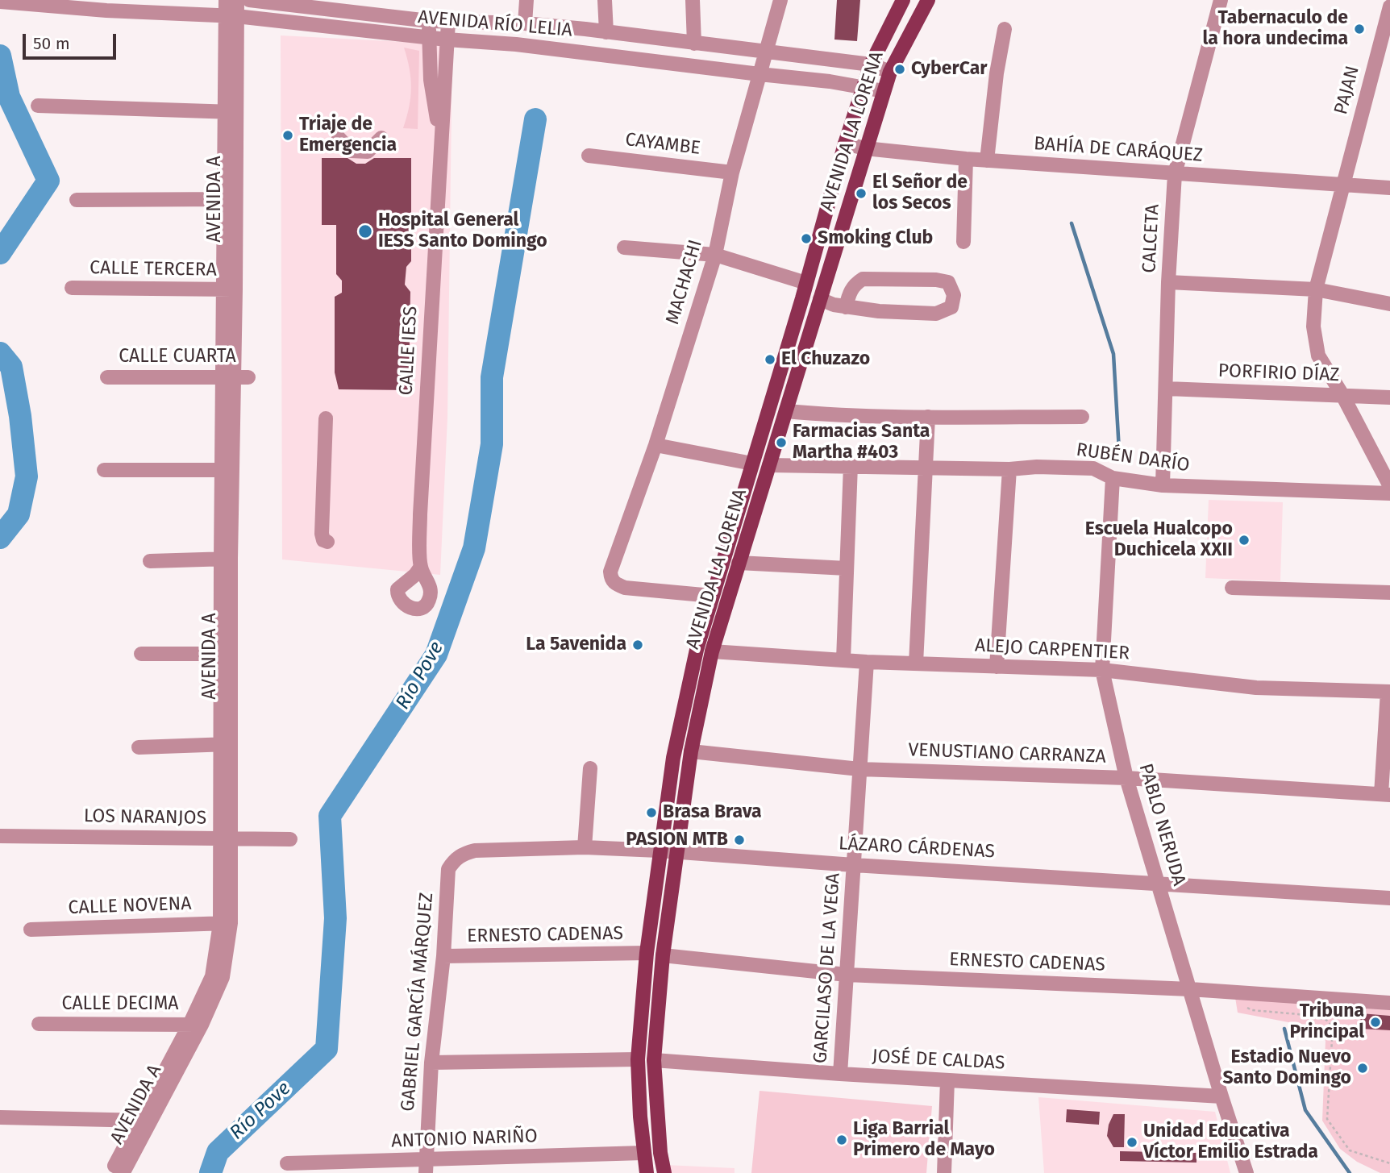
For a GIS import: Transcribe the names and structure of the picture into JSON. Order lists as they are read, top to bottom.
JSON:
{
  "streets": {
    "main road": ["AVENIDA LA LORENA"],
    "street": [
      "AVENIDA RÍO LELIA",
      "PAJAN",
      "CAYAMBE",
      "BAHÍA DE CARÁQUEZ",
      "AVENIDA A",
      "CALCETA",
      "CALLE TERCERA",
      "MACHACHI",
      "CALLE IESS",
      "CALLE CUARTA",
      "PORFIRIO DÍAZ",
      "RUBÉN DARÍO",
      "ALEJO CARPENTIER",
      "VENUSTIANO CARRANZA",
      "LOS NARANJOS",
      "PABLO NERUDA",
      "LÁZARO CÁRDENAS",
      "CALLE NOVENA",
      "ERNESTO CADENAS",
      "GARCILASO DE LA VEGA",
      "GABRIEL GARCÍA MÁRQUEZ",
      "CALLE DECIMA",
      "JOSÉ DE CALDAS",
      "ANTONIO NARIÑO"
    ]
  },
  "crossings": [
    ["AVENIDA RÍO LELIA", "AVENIDA LA LORENA"],
    ["AVENIDA RÍO LELIA", "AVENIDA A"],
    ["AVENIDA RÍO LELIA", "MACHACHI"],
    ["AVENIDA RÍO LELIA", "CALLE IESS"],
    ["PAJAN", "BAHÍA DE CARÁQUEZ"],
    ["PAJAN", "PORFIRIO DÍAZ"],
    ["AVENIDA LA LORENA", "BAHÍA DE CARÁQUEZ"],
    ["AVENIDA LA LORENA", "MACHACHI"],
    ["AVENIDA LA LORENA", "RUBÉN DARÍO"],
    ["AVENIDA LA LORENA", "ALEJO CARPENTIER"],
    ["AVENIDA LA LORENA", "VENUSTIANO CARRANZA"],
    ["AVENIDA LA LORENA", "LÁZARO CÁRDENAS"],
    ["AVENIDA LA LORENA", "ERNESTO CADENAS"],
    ["AVENIDA LA LORENA", "JOSÉ DE CALDAS"],
    ["AVENIDA LA LORENA", "ANTONIO NARIÑO"],
    ["CAYAMBE", "MACHACHI"],
    ["BAHÍA DE CARÁQUEZ", "CALCETA"],
    ["AVENIDA A", "CALLE TERCERA"],
    ["AVENIDA A", "CALLE CUARTA"],
    ["AVENIDA A", "LOS NARANJOS"],
    ["AVENIDA A", "CALLE NOVENA"],
    ["AVENIDA A", "CALLE DECIMA"],
    ["CALCETA", "PORFIRIO DÍAZ"],
    ["CALCETA", "RUBÉN DARÍO"],
    ["RUBÉN DARÍO", "PABLO NERUDA"],
    ["ALEJO CARPENTIER", "PABLO NERUDA"],
    ["ALEJO CARPENTIER", "GARCILASO DE LA VEGA"],
    ["VENUSTIANO CARRANZA", "PABLO NERUDA"],
    ["VENUSTIANO CARRANZA", "GARCILASO DE LA VEGA"],
    ["PABLO NERUDA", "LÁZARO CÁRDENAS"],
    ["PABLO NERUDA", "ERNESTO CADENAS"],
    ["PABLO NERUDA", "JOSÉ DE CALDAS"],
    ["LÁZARO CÁRDENAS", "GARCILASO DE LA VEGA"],
    ["LÁZARO CÁRDENAS", "GABRIEL GARCÍA MÁRQUEZ"],
    ["ERNESTO CADENAS", "GARCILASO DE LA VEGA"],
    ["ERNESTO CADENAS", "GABRIEL GARCÍA MÁRQUEZ"],
    ["GARCILASO DE LA VEGA", "JOSÉ DE CALDAS"],
    ["GABRIEL GARCÍA MÁRQUEZ", "ANTONIO NARIÑO"]
  ],
  "water": ["Río Pove"],
  "places": [
    "Tabernaculo de la hora undecima",
    "CyberCar",
    "Triaje de Emergencia",
    "El Señor de los Secos",
    "Hospital General IESS Santo Domingo",
    "Smoking Club",
    "El Chuzazo",
    "Farmacias Santa Martha #403",
    "Escuela Hualcopo Duchicela XXII",
    "La 5avenida",
    "Brasa Brava",
    "PASION MTB",
    "Tribuna Principal",
    "Estadio Nuevo Santo Domingo",
    "Liga Barrial Primero de Mayo",
    "Unidad Educativa Víctor Emilio Estrada"
  ],
  "scale_bar": "50 m"
}
